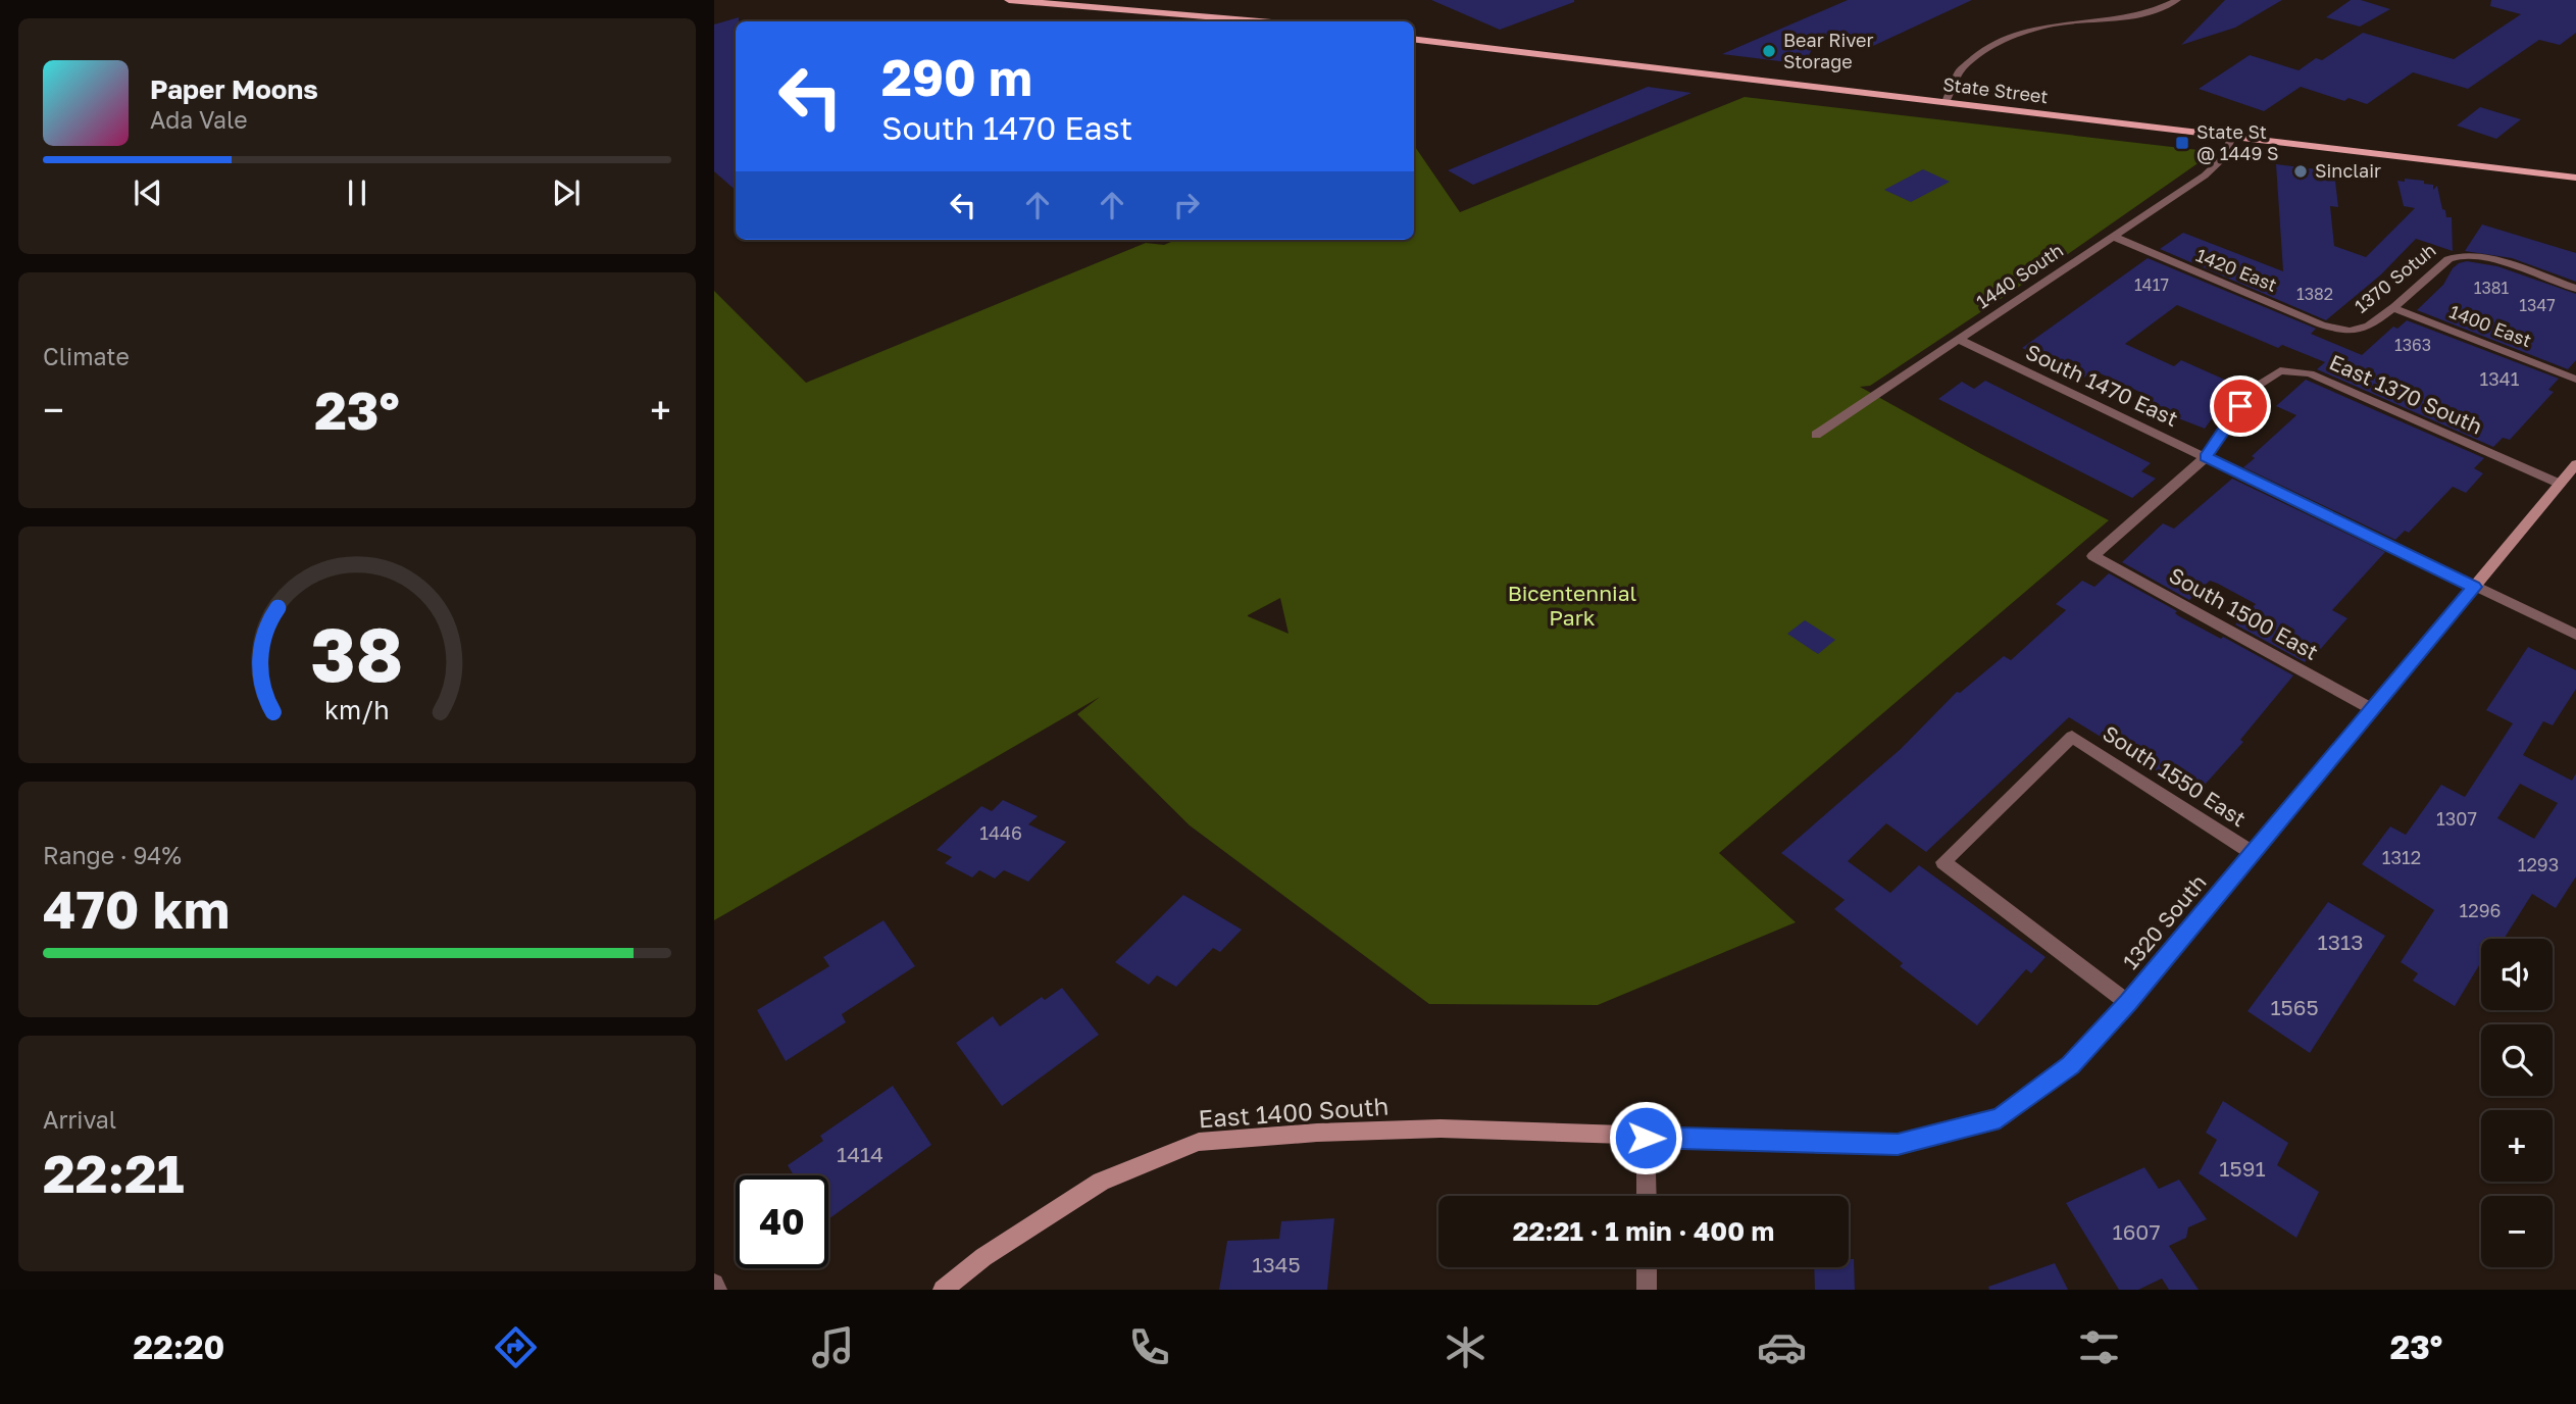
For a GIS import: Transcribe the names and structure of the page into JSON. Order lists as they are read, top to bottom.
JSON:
{
  "streets": {
    "main road": ["State Street"],
    "street": [
      "1420 East",
      "1440 South",
      "1370 Sotuh",
      "1400 East",
      "South 1470 East",
      "East 1370 South",
      "South 1500 East",
      "South 1550 East",
      "1320 South",
      "East 1400 South"
    ]
  },
  "crossings": [
    ["State Street", "1440 South"],
    ["1420 East", "1440 South"],
    ["1420 East", "1370 Sotuh"],
    ["1440 South", "South 1470 East"],
    ["1370 Sotuh", "1400 East"],
    ["South 1470 East", "East 1370 South"],
    ["South 1470 East", "1320 South"],
    ["East 1370 South", "South 1500 East"],
    ["East 1370 South", "1320 South"],
    ["South 1500 East", "1320 South"],
    ["South 1550 East", "1320 South"],
    ["1320 South", "East 1400 South"]
  ],
  "parks": ["Bicentennial Park"],
  "places": {
    "other": ["Bear River Storage", "Sinclair"],
    "transit": ["State St @ 1449 S"]
  },
  "house_numbers": [
    "1417",
    "1381",
    "1382",
    "1347",
    "1363",
    "1341",
    "1307",
    "1446",
    "1312",
    "1293",
    "1296",
    "1313",
    "1565",
    "1414",
    "1591",
    "1607",
    "1345"
  ],
  "page": {
    "turn": ["290 m", "South 1470 East"],
    "song": ["Paper Moons", "Ada Vale"],
    "tile": [
      "Climate",
      ["Range · 94%", "470 km"],
      ["Arrival", "22:21"]
    ],
    "heat": ["−", "23°", "+"],
    "map_buttons": ["+", "−"],
    "limit": "40",
    "trip": "22:21 · 1 min · 400 m",
    "tabs": ["22:20", "23°"],
    "gauge": ["38", "km/h"]
  }
}
